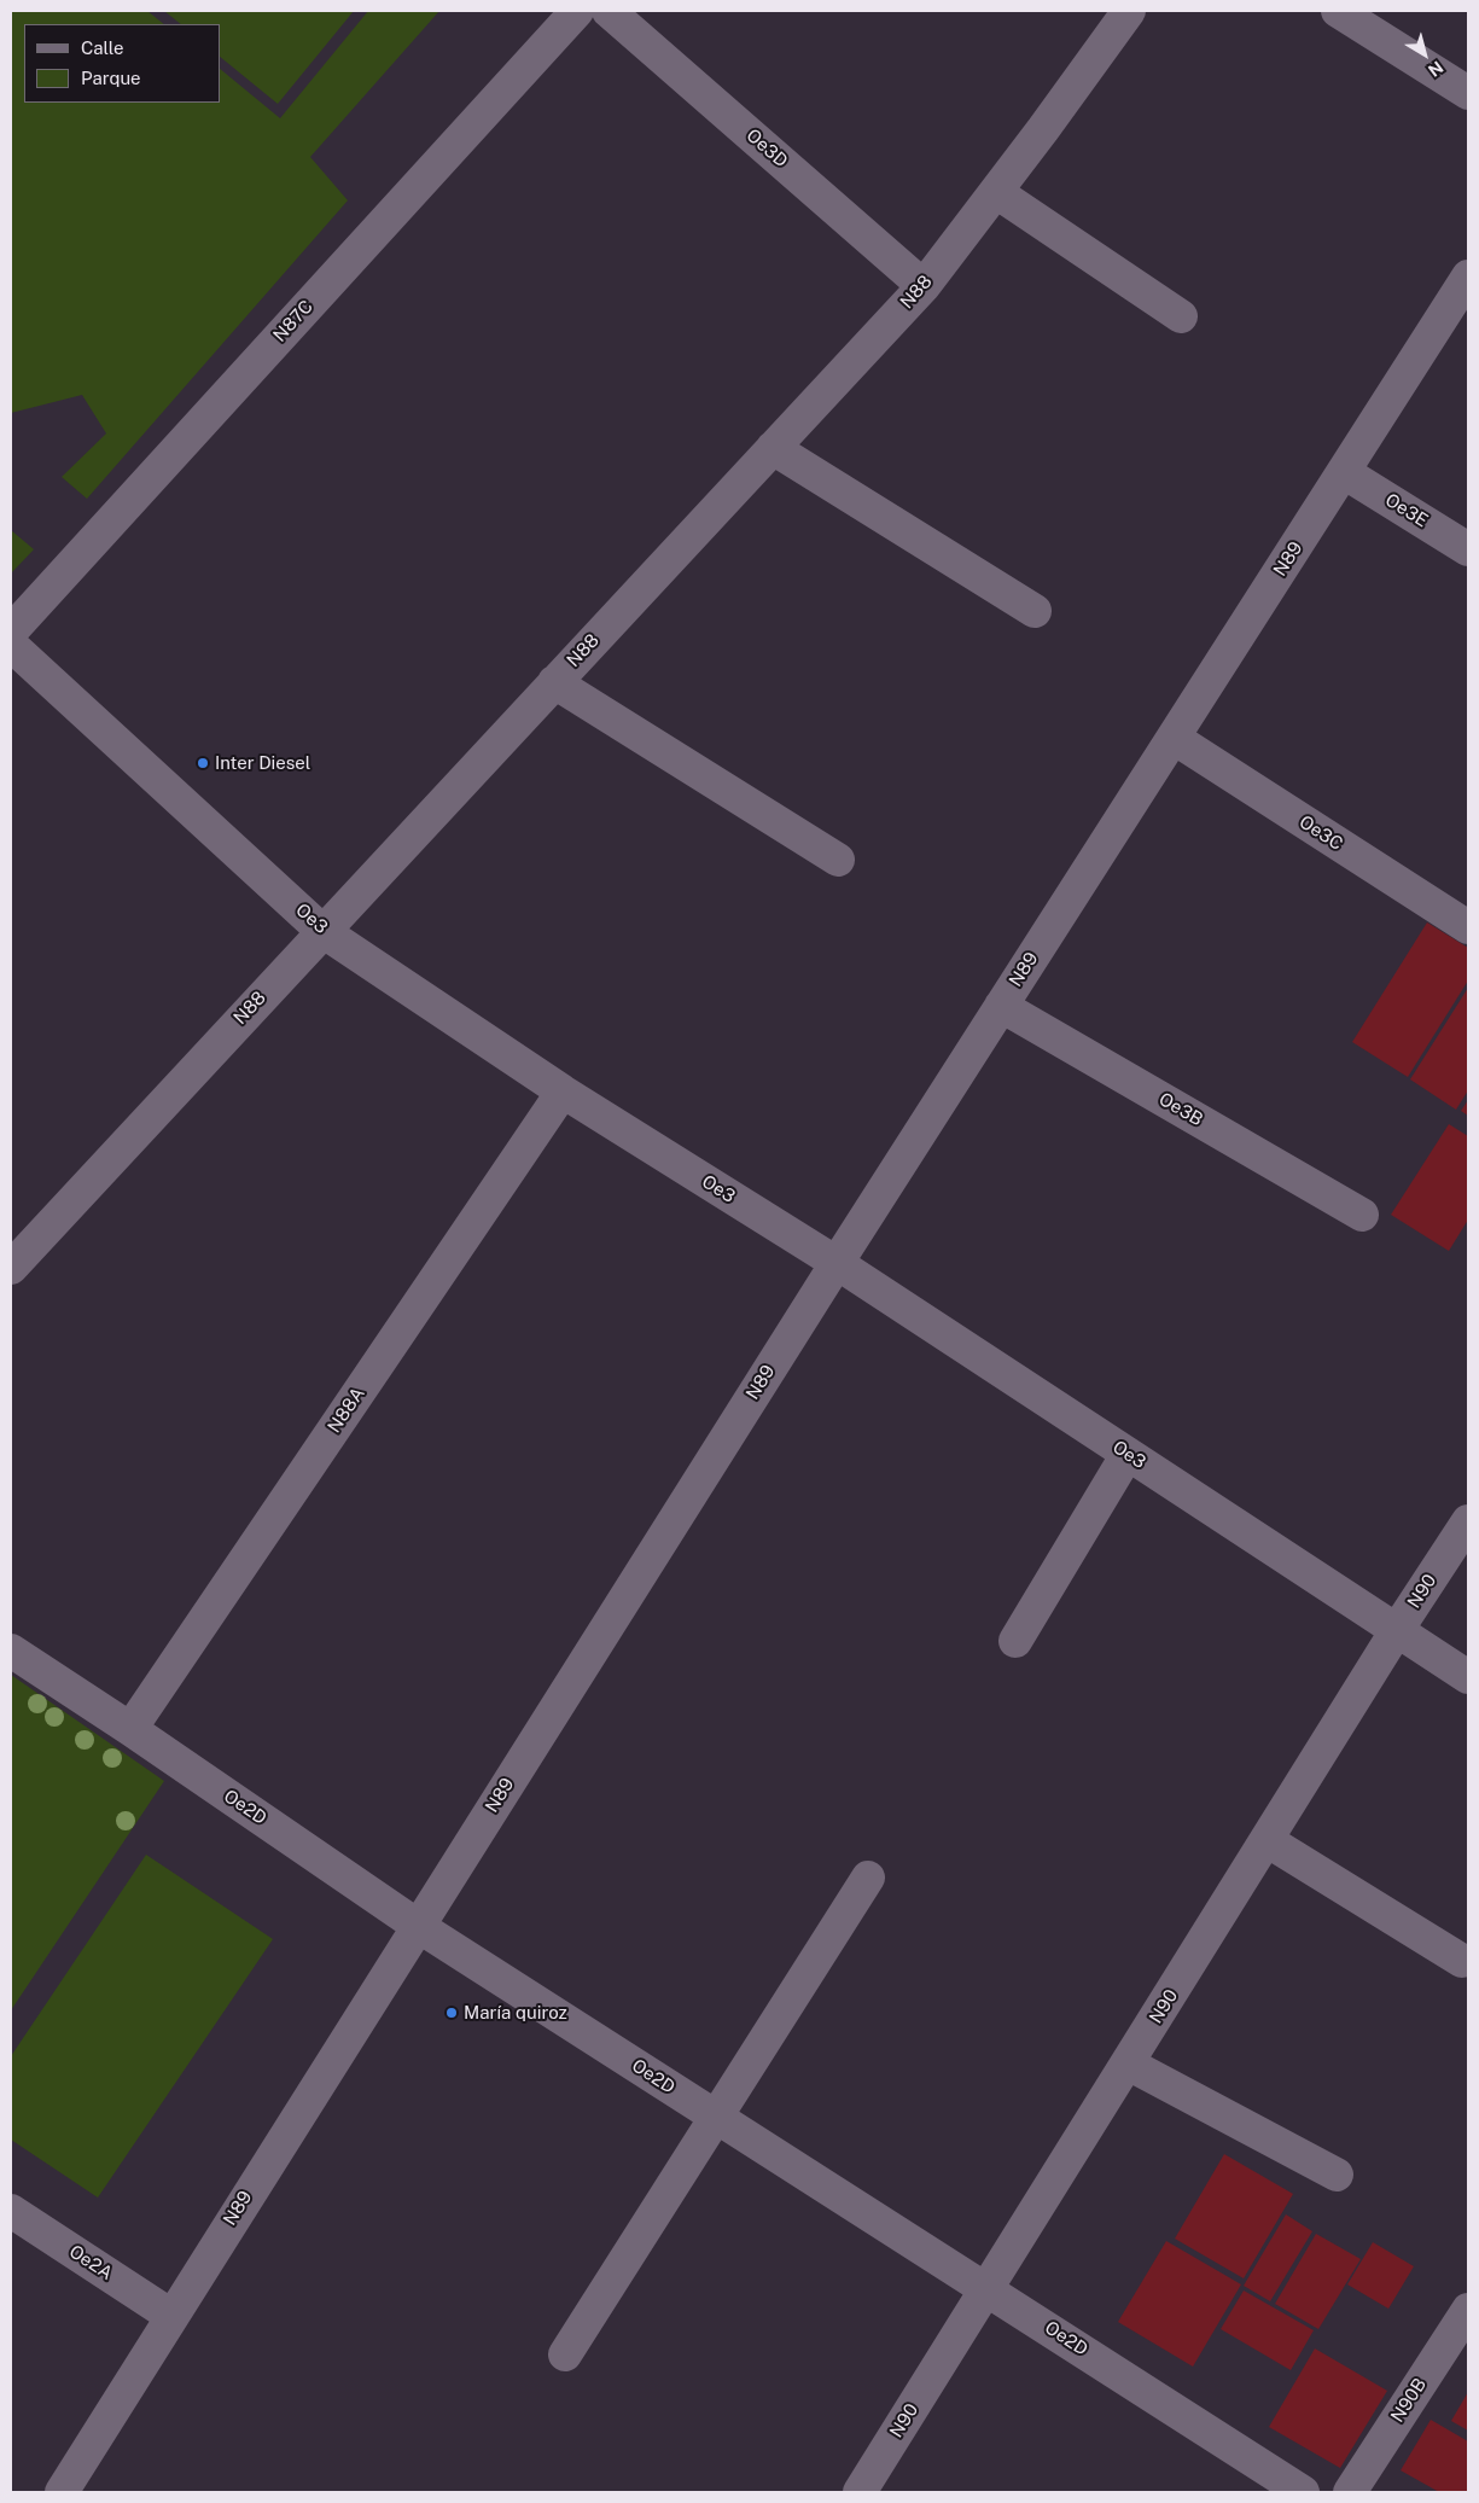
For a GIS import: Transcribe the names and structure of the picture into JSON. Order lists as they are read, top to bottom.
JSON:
{
  "streets": {
    "street": [
      "Oe3D",
      "N88",
      "N87C",
      "Oe3E",
      "N89",
      "Oe3C",
      "Oe3",
      "Oe3B",
      "N88A",
      "N90",
      "Oe2D",
      "Oe2A",
      "N90B"
    ]
  },
  "crossings": [
    ["Oe3D", "N88"],
    ["N88", "Oe3"],
    ["Oe3E", "N89"],
    ["N89", "Oe3C"],
    ["N89", "Oe3"],
    ["N89", "Oe3B"],
    ["N89", "Oe2D"],
    ["N89", "Oe2A"],
    ["Oe3", "N88A"],
    ["Oe3", "N90"],
    ["N88A", "Oe2D"],
    ["N90", "Oe2D"]
  ],
  "places": ["Inter Diesel", "María quiroz"],
  "legend": ["Calle", "Parque"],
  "north": "bottom right"
}
